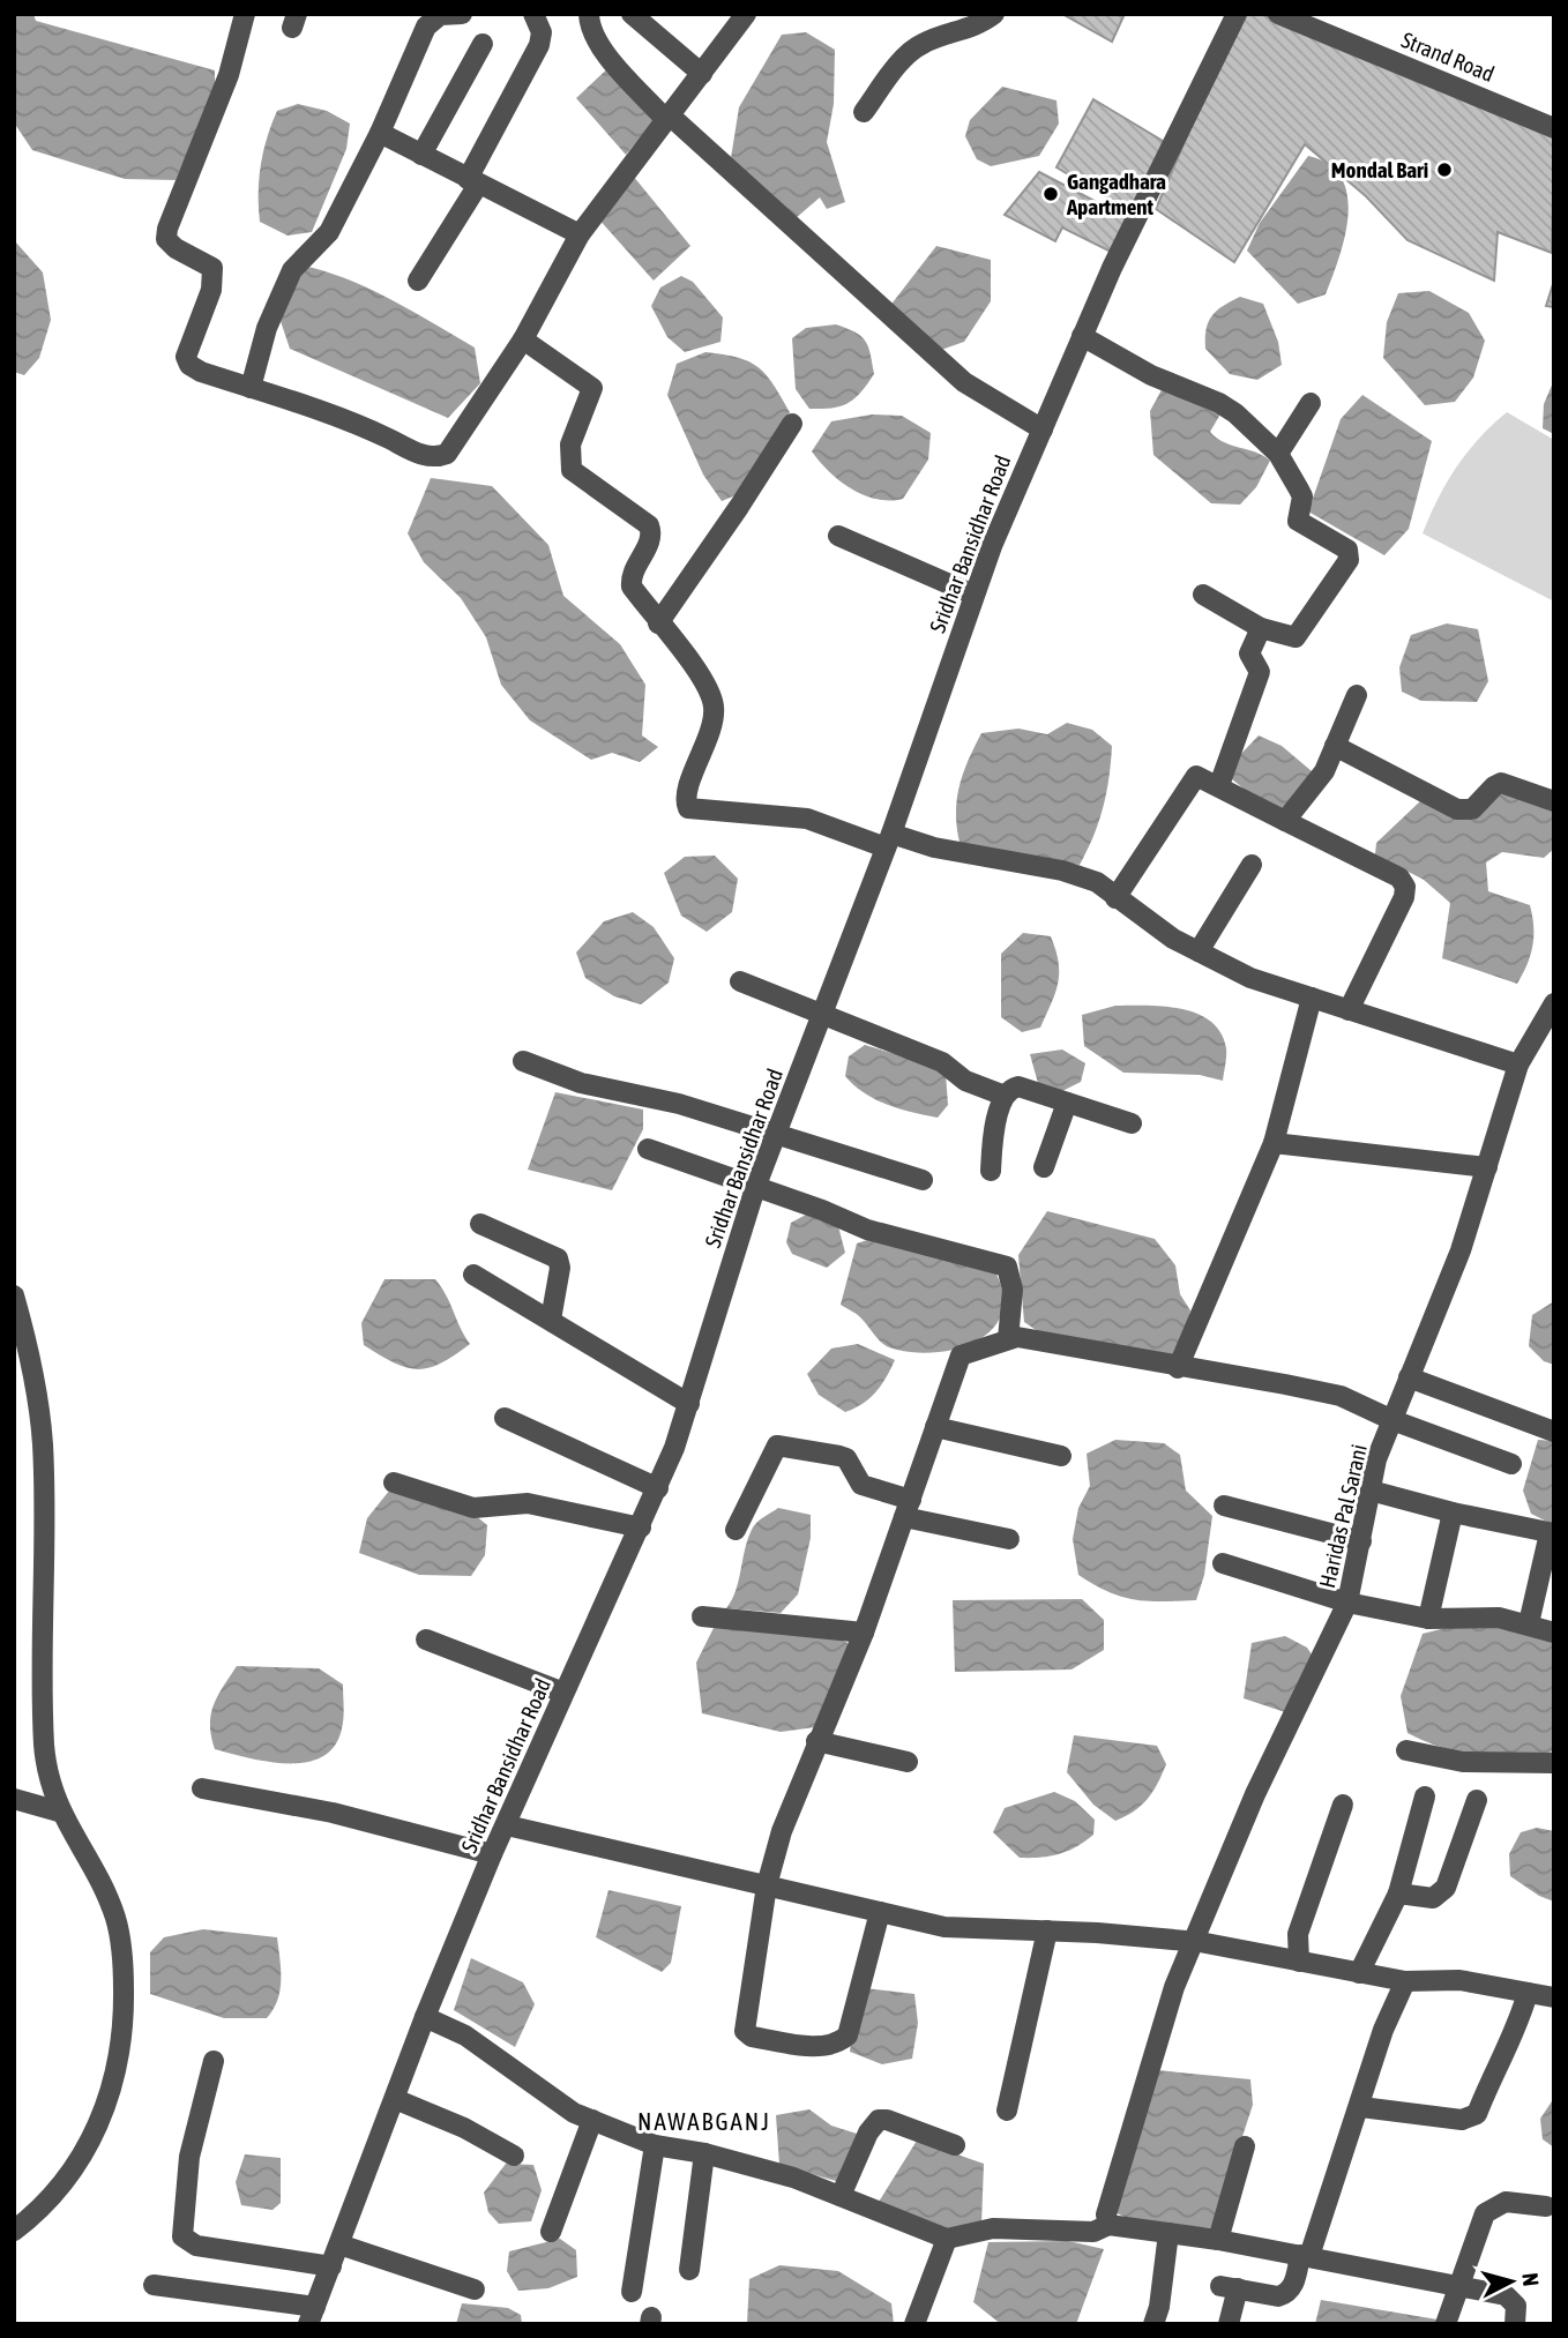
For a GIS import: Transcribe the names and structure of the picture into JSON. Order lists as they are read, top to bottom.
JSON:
{
  "streets": {
    "street": ["Strand Road", "Sridhar Bansidhar Road", "Haridas Pal Sarani"]
  },
  "districts": ["NAWABGANJ"],
  "places": ["Mondal Bari", "Gangadhara Apartment"],
  "north": "right"
}
